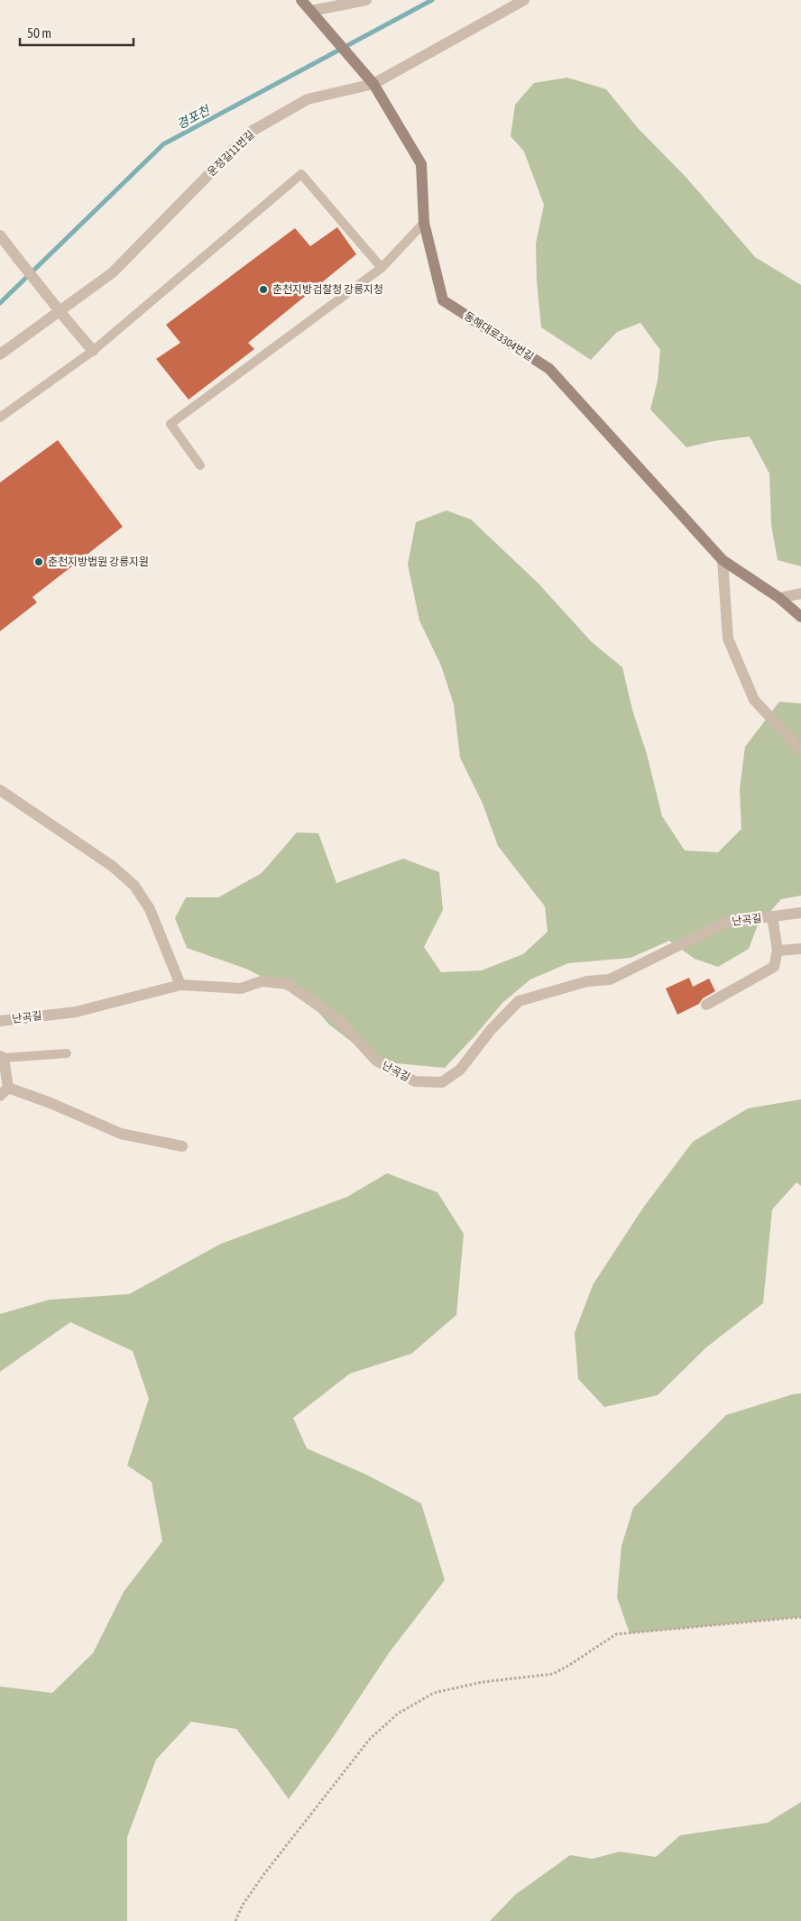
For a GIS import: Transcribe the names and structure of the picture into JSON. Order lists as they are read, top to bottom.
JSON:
{
  "streets": {
    "street": ["운정길11번길", "동해대로3304번길", "난곡길"]
  },
  "crossings": [
    ["운정길11번길", "동해대로3304번길"]
  ],
  "water": ["경포천"],
  "places": ["춘천지방검찰청 강릉지청", "춘천지방법원 강릉지원"],
  "scale_bar": "50 m"
}
